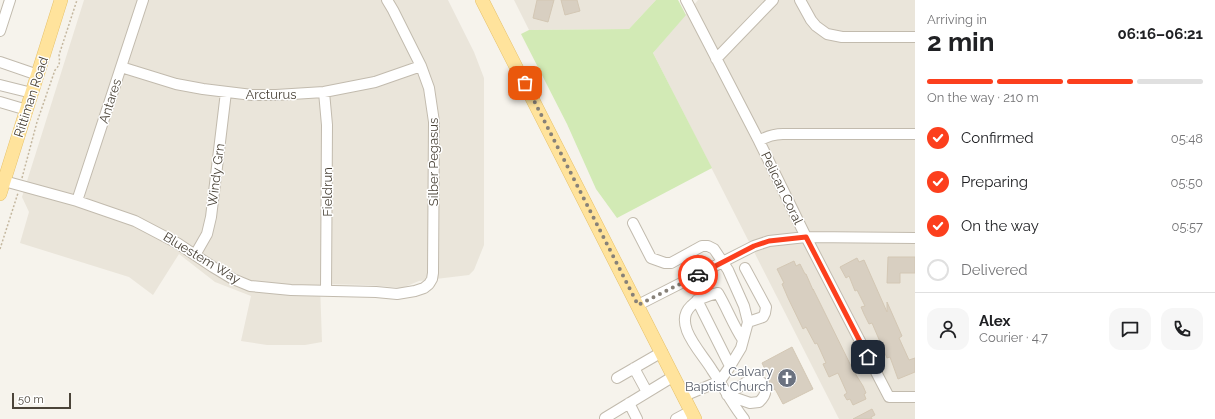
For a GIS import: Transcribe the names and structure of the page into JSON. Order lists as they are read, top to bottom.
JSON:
{
  "streets": {
    "main road": ["Rittiman Road"],
    "street": [
      "Arcturus",
      "Antares",
      "Silber Pegasus",
      "Windy Grn",
      "Pelican Coral",
      "Fieldrun",
      "Bluestem Way"
    ]
  },
  "crossings": [
    ["Arcturus", "Antares"],
    ["Arcturus", "Silber Pegasus"],
    ["Arcturus", "Windy Grn"],
    ["Arcturus", "Fieldrun"],
    ["Rittiman Road", "Bluestem Way"],
    ["Antares", "Bluestem Way"],
    ["Silber Pegasus", "Bluestem Way"],
    ["Windy Grn", "Bluestem Way"],
    ["Fieldrun", "Bluestem Way"]
  ],
  "places": {
    "church": ["Calvary Baptist Church"]
  },
  "scale_bar": "50 m",
  "page": {
    "heading": ["2 min", "Arriving in", "06:16–06:21"],
    "panel": ["Alex", "Courier · 4.7"],
    "bar": "On the way · 210 m",
    "list": [
      ["Confirmed", "05:48"],
      ["Preparing", "05:50"],
      ["On the way", "05:57"],
      "Delivered"
    ],
    "scale": "50 m"
  }
}
